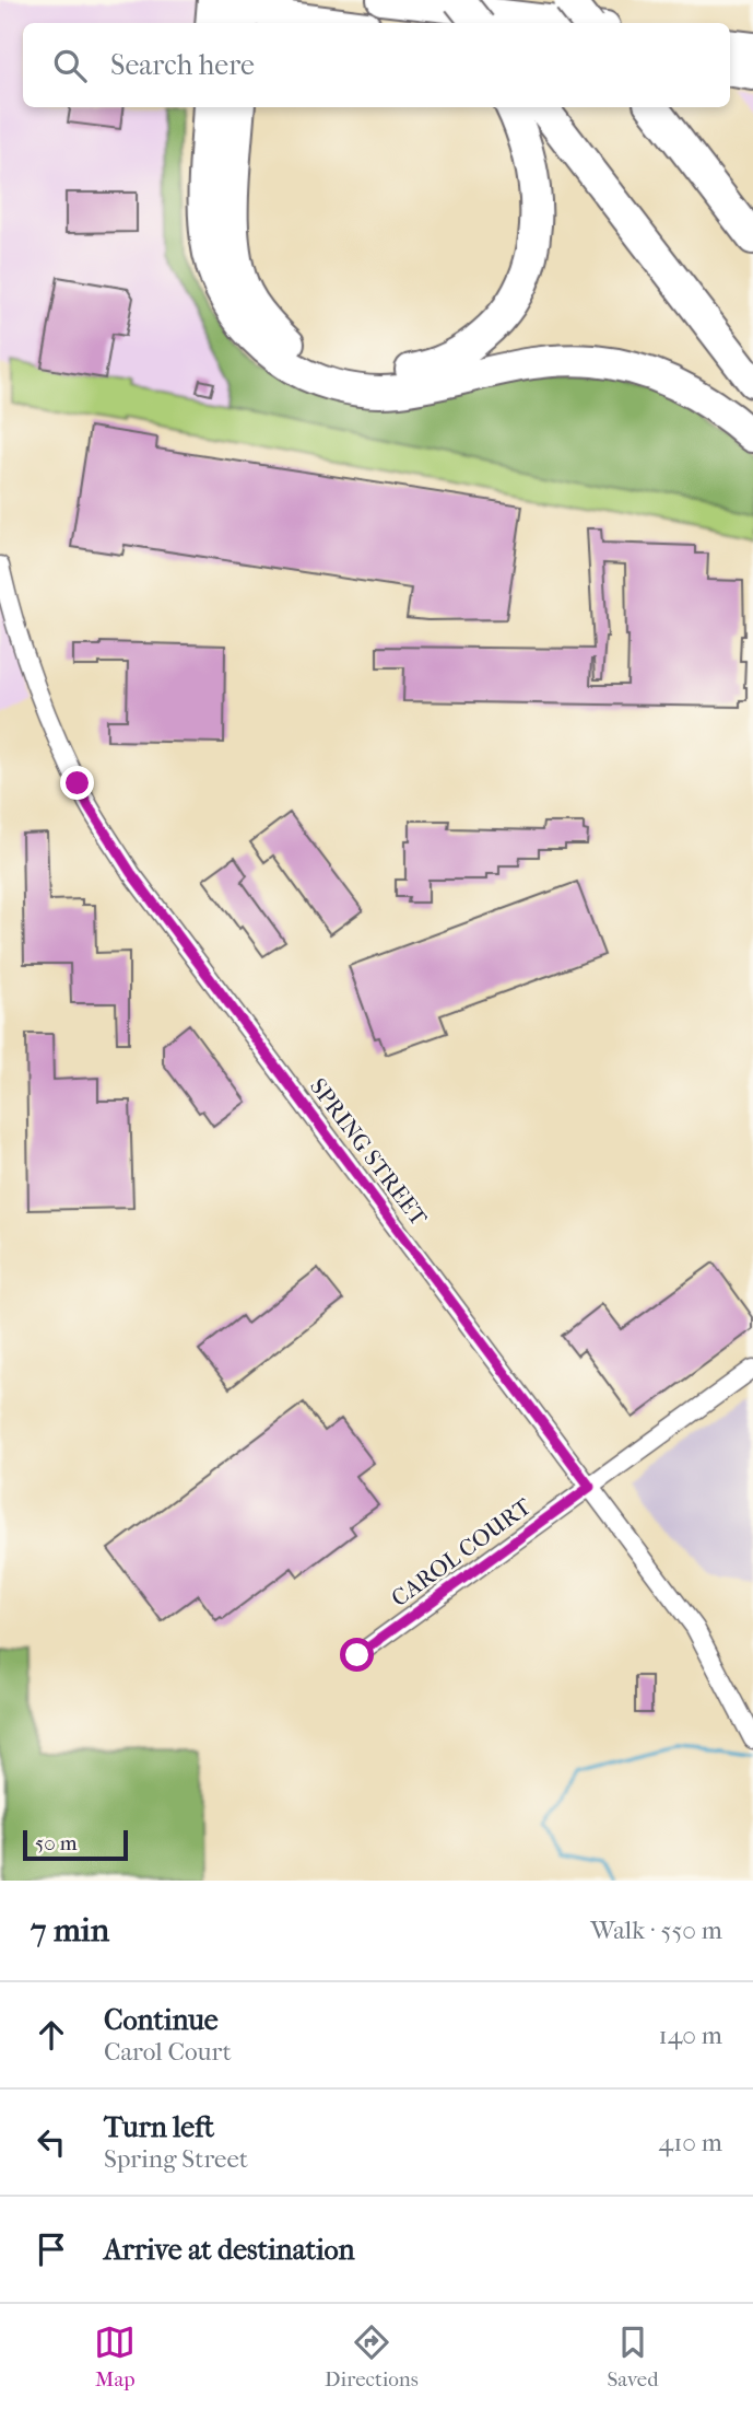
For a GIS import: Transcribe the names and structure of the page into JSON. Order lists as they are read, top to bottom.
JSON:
{
  "streets": {
    "street": ["SPRING STREET", "CAROL COURT"]
  },
  "crossings": [
    ["SPRING STREET", "CAROL COURT"]
  ],
  "scale_bar": "50 m",
  "page": {
    "search": "Search here",
    "scale": "50 m",
    "heading": ["7 min", "Walk · 550 m"],
    "list": [
      ["Continue", "Carol Court", "140 m"],
      ["Turn left", "Spring Street", "410 m"],
      "Arrive at destination"
    ],
    "nav": ["Map", "Directions", "Saved"]
  }
}
